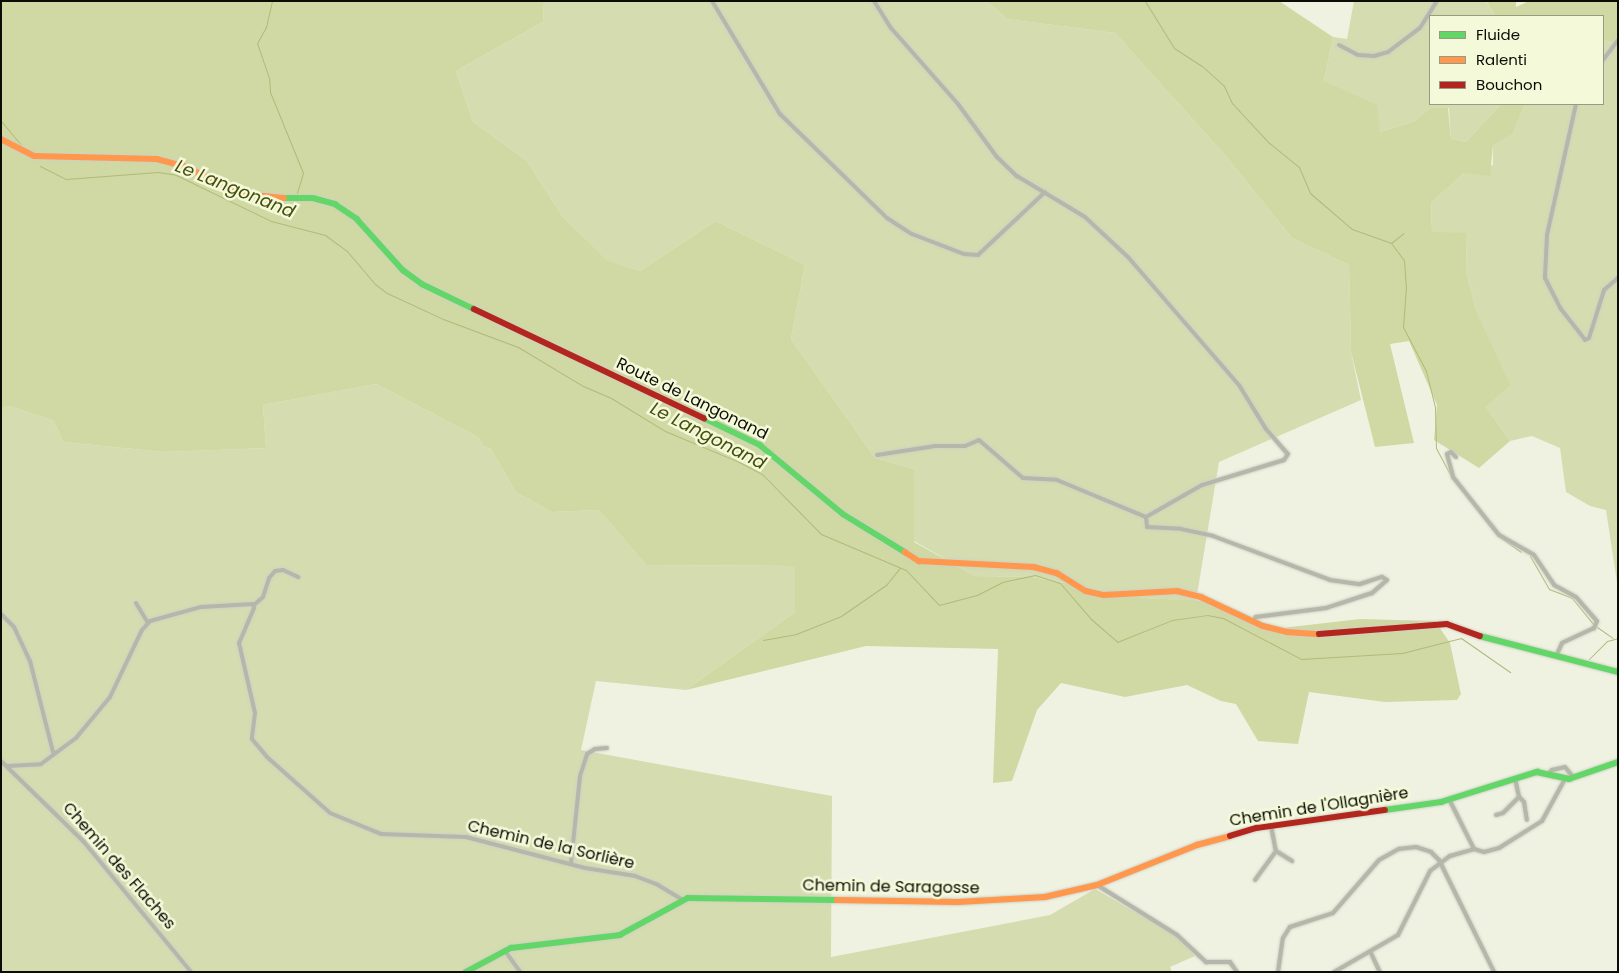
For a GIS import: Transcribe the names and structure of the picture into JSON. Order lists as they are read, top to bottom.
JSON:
{
  "streets": {
    "main road": ["Route de Langonand", "Chemin de l'Ollagnière", "Chemin de Saragosse"],
    "street": ["Chemin de la Sorlière", "Chemin des Flaches"]
  },
  "crossings": [
    ["Chemin de l'Ollagnière", "Chemin de Saragosse"],
    ["Chemin de la Sorlière", "Chemin de Saragosse"]
  ],
  "water": ["Le Langonand"],
  "legend": ["Fluide", "Ralenti", "Bouchon"]
}
